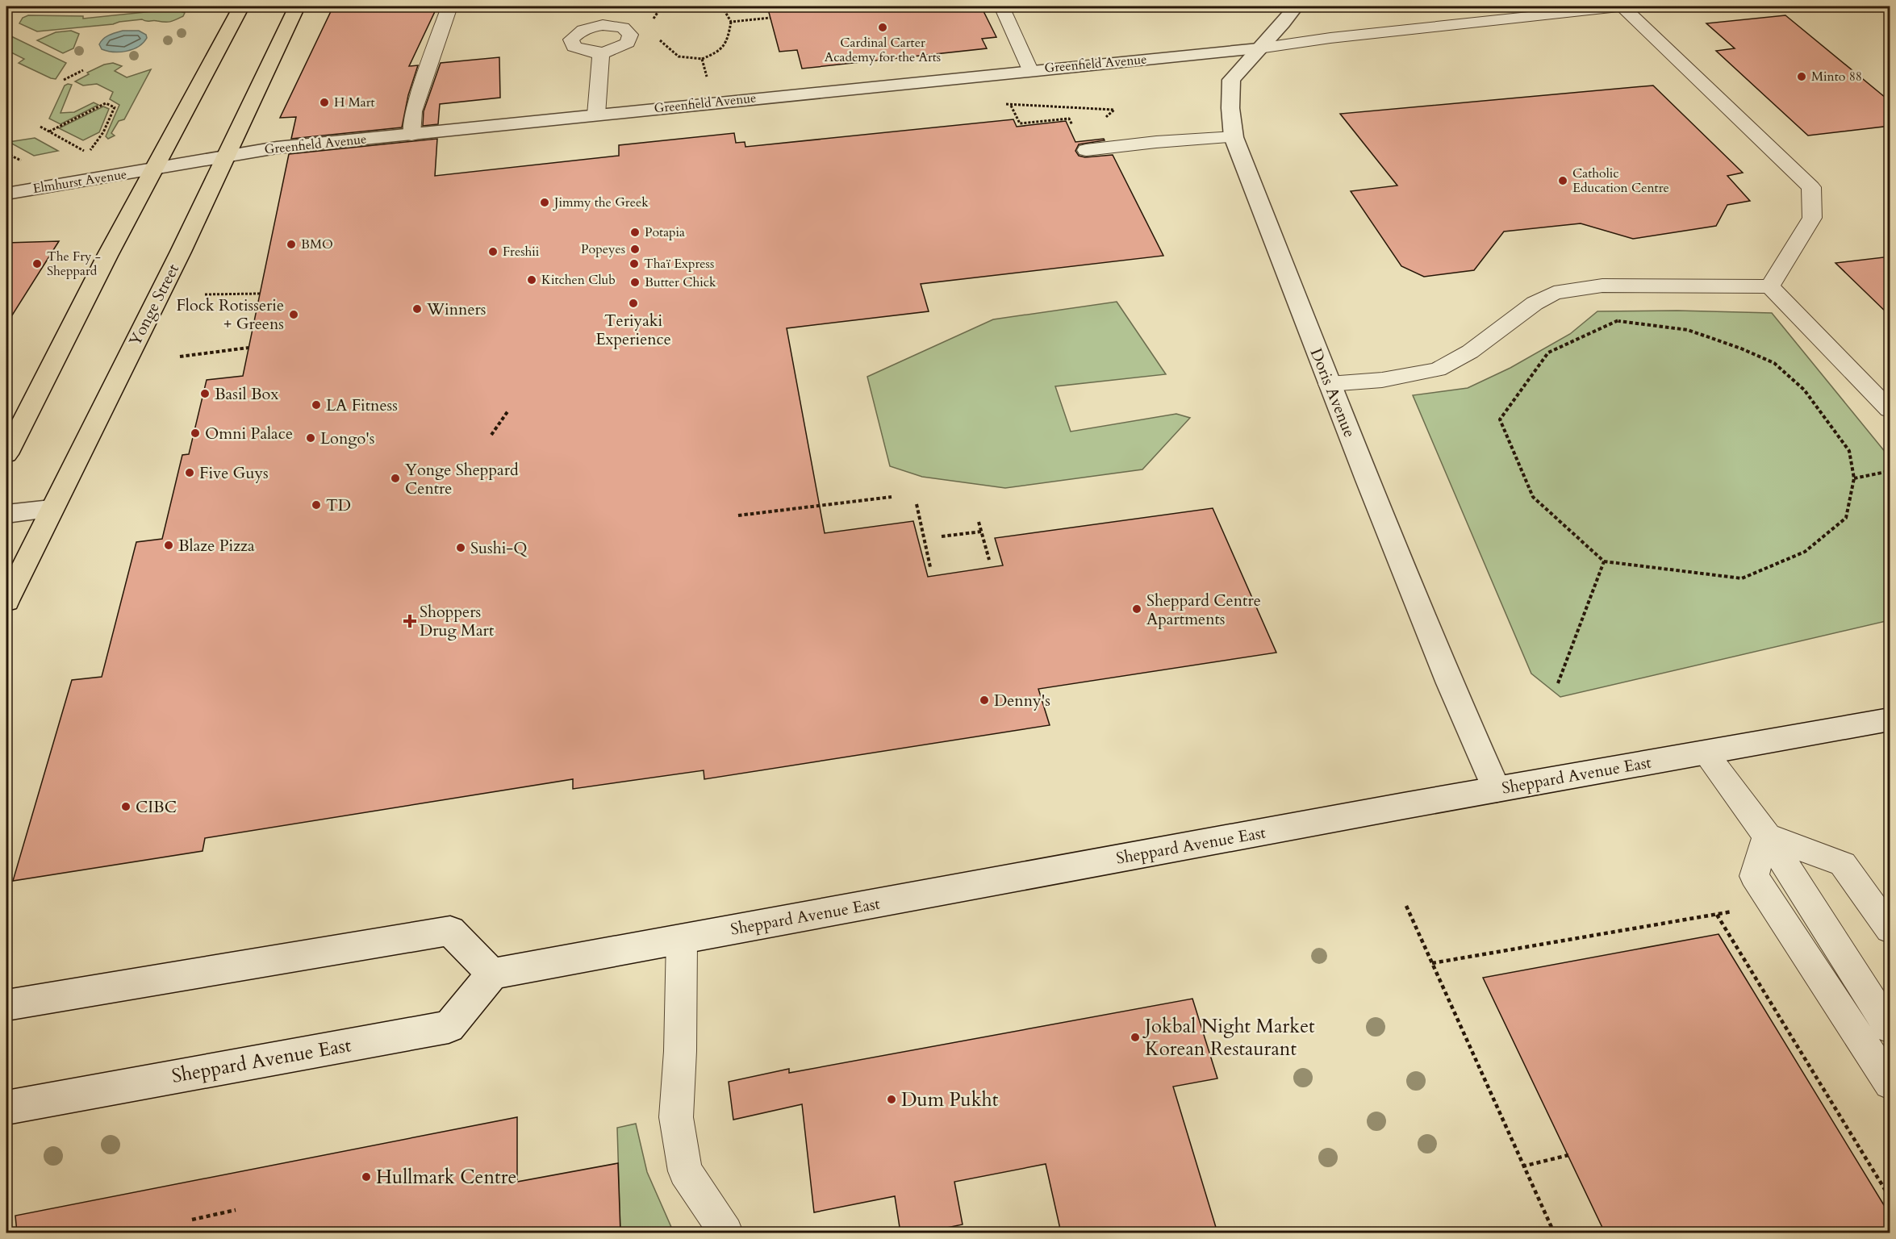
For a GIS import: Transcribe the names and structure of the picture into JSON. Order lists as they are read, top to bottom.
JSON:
{
  "streets": {
    "main road": ["Yonge Street"],
    "street": [
      "Greenfield Avenue",
      "Elmhurst Avenue",
      "Doris Avenue",
      "Sheppard Avenue East"
    ]
  },
  "crossings": [
    ["Greenfield Avenue", "Elmhurst Avenue"],
    ["Greenfield Avenue", "Yonge Street"],
    ["Greenfield Avenue", "Doris Avenue"],
    ["Doris Avenue", "Sheppard Avenue East"]
  ],
  "places": {
    "other": [
      "Cardinal Carter Academy for the Arts",
      "Minto 88",
      "H Mart",
      "Catholic Education Centre",
      "Jimmy the Greek",
      "Potapia",
      "BMO",
      "Popeyes",
      "Freshii",
      "The Fry - Sheppard",
      "Thaï Express",
      "Kitchen Club",
      "Butter Chick",
      "Teriyaki Experience",
      "Winners",
      "Flock Rotisserie + Greens",
      "Basil Box",
      "LA Fitness",
      "Omni Palace",
      "Longo's",
      "Five Guys",
      "Yonge Sheppard Centre",
      "TD",
      "Blaze Pizza",
      "Sushi-Q",
      "Sheppard Centre Apartments",
      "Denny's",
      "CIBC",
      "Jokbal Night Market Korean Restaurant",
      "Dum Pukht",
      "Hullmark Centre"
    ],
    "health": ["Shoppers Drug Mart"]
  }
}
